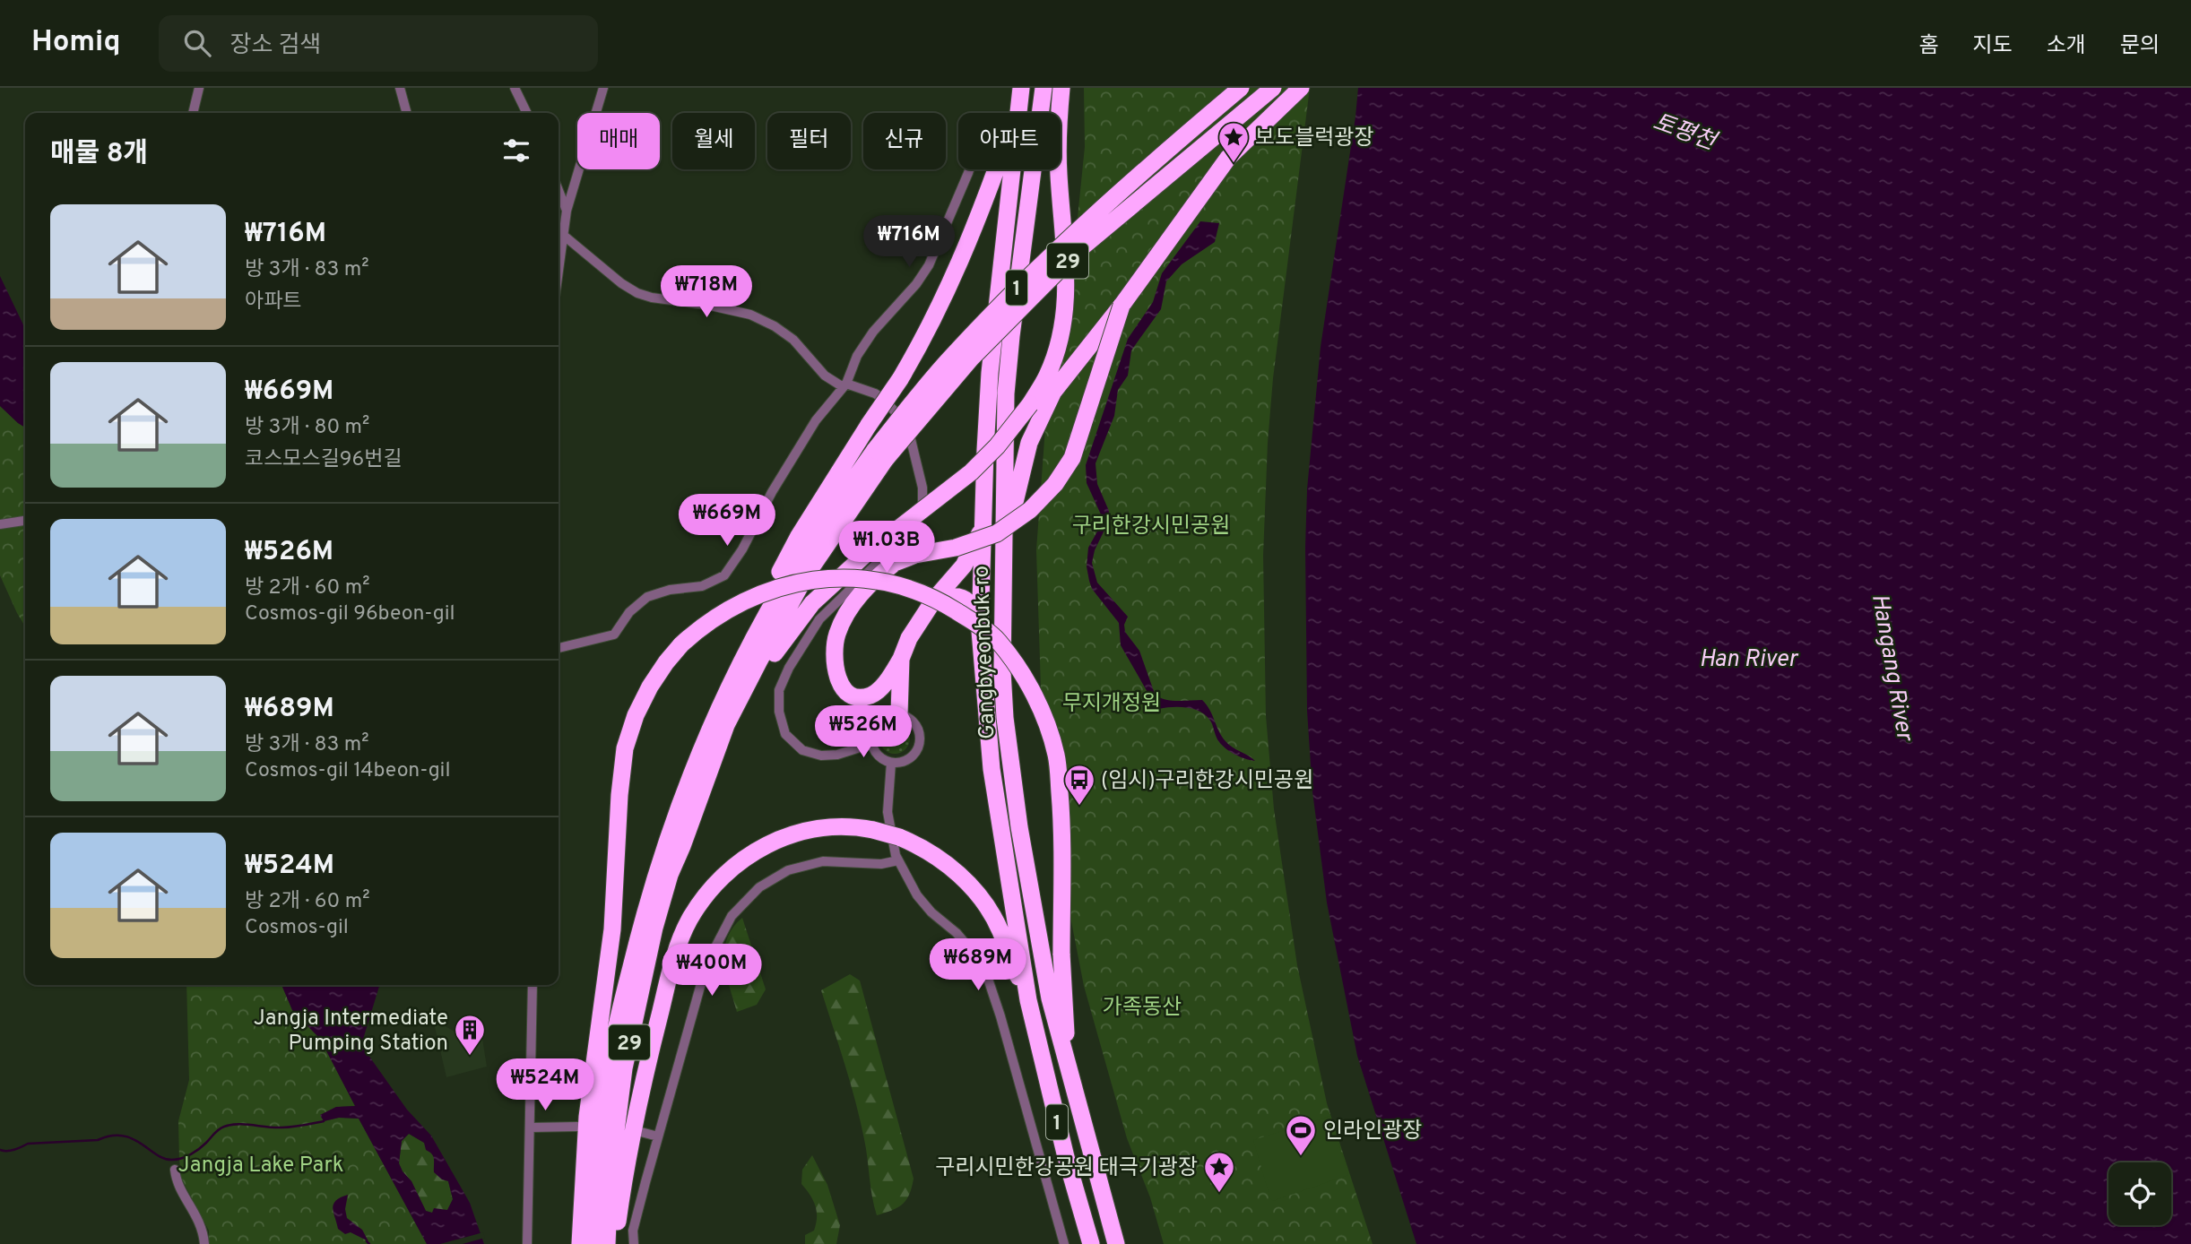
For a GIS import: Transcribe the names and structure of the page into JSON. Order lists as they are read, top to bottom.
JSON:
{
  "streets": {
    "highway": ["29", "1", "Gangbyeonbuk-ro"]
  },
  "water": ["토평천", "Han River", "Hangang River"],
  "parks": [
    "구리한강시민공원",
    "무지개정원",
    "가족동산",
    "Jangja Lake Park"
  ],
  "places": {
    "place": ["보도블럭광장", "구리시민한강공원 태극기광장"],
    "bus stop": ["(임시)구리한강시민공원"],
    "building": ["Jangja Intermediate Pumping Station"],
    "sports": ["인라인광장"]
  },
  "page": {
    "header": "Homiq",
    "search": "장소 검색",
    "nav": [
      "홈",
      "지도",
      "소개",
      "문의"
    ],
    "chip": [
      "매매",
      "월세",
      "필터",
      "신규",
      "아파트"
    ],
    "heading": "매물 8개",
    "list": [
      {
        "name": "₩716M",
        "note": "방 3개 · 83 m² · 아파트"
      },
      {
        "name": "₩669M",
        "note": "방 3개 · 80 m² · 코스모스길96번길"
      },
      {
        "name": "₩526M",
        "note": "방 2개 · 60 m² · Cosmos-gil 96beon-gil"
      },
      {
        "name": "₩689M",
        "note": "방 3개 · 83 m² · Cosmos-gil 14beon-gil"
      },
      {
        "name": "₩524M",
        "note": "방 2개 · 60 m² · Cosmos-gil"
      }
    ],
    "price": [
      "₩716M",
      "₩718M",
      "₩669M",
      "₩1.03B",
      "₩526M",
      "₩689M",
      "₩400M",
      "₩524M"
    ]
  }
}
